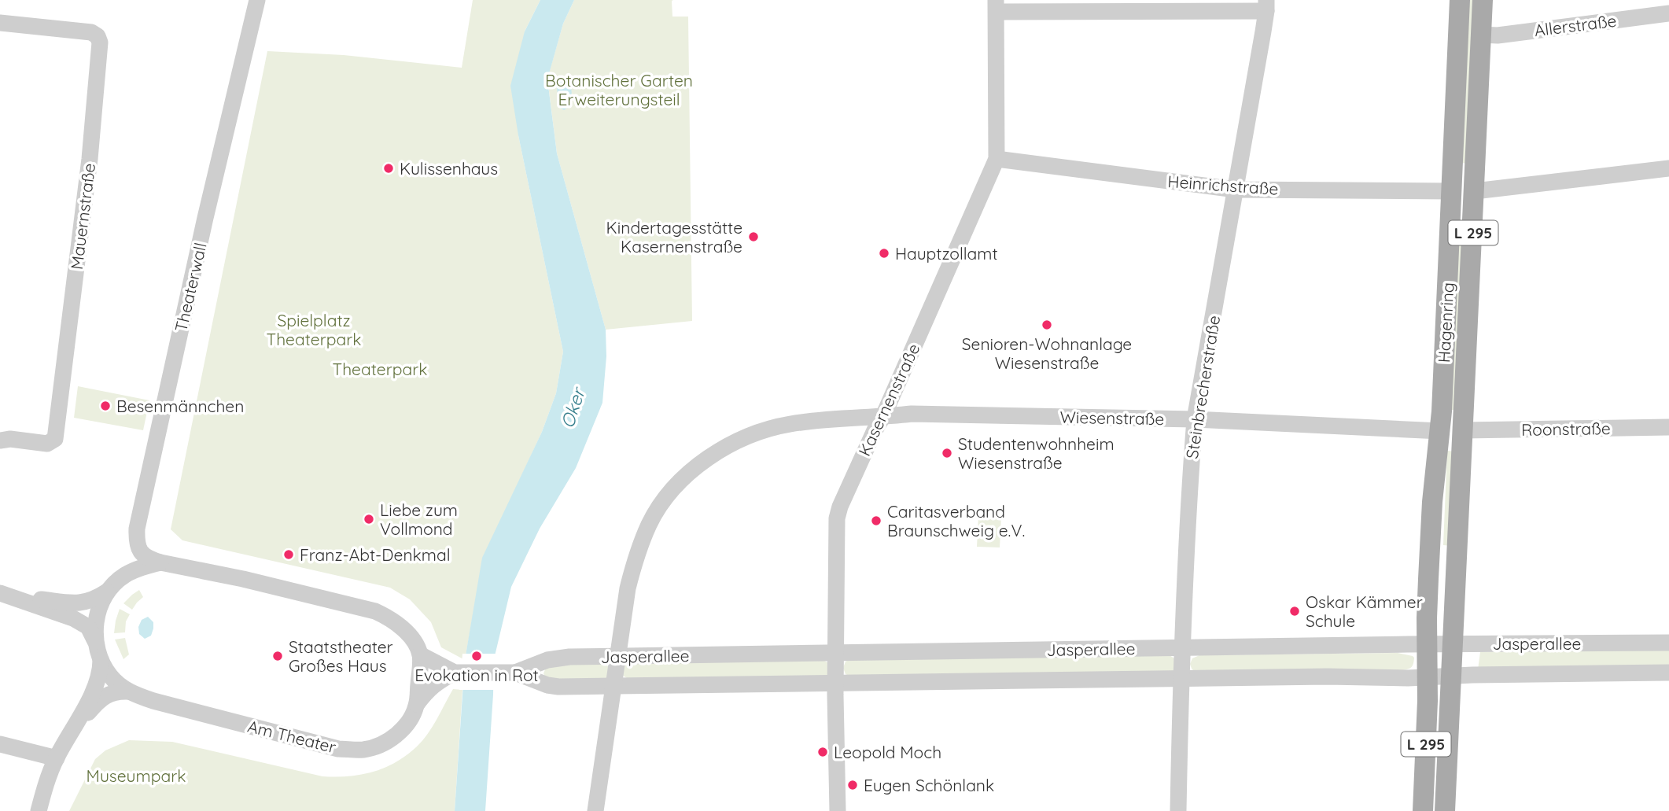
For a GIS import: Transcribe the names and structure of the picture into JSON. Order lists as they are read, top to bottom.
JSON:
{
  "streets": {
    "main road": ["L 295", "Hagenring"],
    "street": [
      "Allerstraße",
      "Heinrichstraße",
      "Mauernstraße",
      "Theaterwall",
      "Steinbrecherstraße",
      "Kasernenstraße",
      "Wiesenstraße",
      "Roonstraße",
      "Jasperallee",
      "Am Theater"
    ]
  },
  "crossings": [
    ["Allerstraße", "Hagenring"],
    ["Heinrichstraße", "Hagenring"],
    ["Heinrichstraße", "Steinbrecherstraße"],
    ["Heinrichstraße", "Kasernenstraße"],
    ["L 295", "Hagenring"],
    ["L 295", "Jasperallee"],
    ["Theaterwall", "Am Theater"],
    ["Hagenring", "Wiesenstraße"],
    ["Hagenring", "Roonstraße"],
    ["Hagenring", "Jasperallee"],
    ["Steinbrecherstraße", "Wiesenstraße"],
    ["Steinbrecherstraße", "Jasperallee"],
    ["Kasernenstraße", "Wiesenstraße"],
    ["Kasernenstraße", "Jasperallee"],
    ["Wiesenstraße", "Jasperallee"],
    ["Jasperallee", "Am Theater"]
  ],
  "water": ["Oker"],
  "parks": [
    "Botanischer Garten Erweiterungsteil",
    "Spielplatz Theaterpark",
    "Theaterpark",
    "Museumpark"
  ],
  "places": [
    "Kulissenhaus",
    "Kindertagesstätte Kasernenstraße",
    "Hauptzollamt",
    "Senioren-Wohnanlage Wiesenstraße",
    "Besenmännchen",
    "Studentenwohnheim Wiesenstraße",
    "Liebe zum Vollmond",
    "Caritasverband Braunschweig e.V.",
    "Franz-Abt-Denkmal",
    "Oskar Kämmer Schule",
    "Staatstheater Großes Haus",
    "Evokation in Rot",
    "Leopold Moch",
    "Eugen Schönlank"
  ]
}
